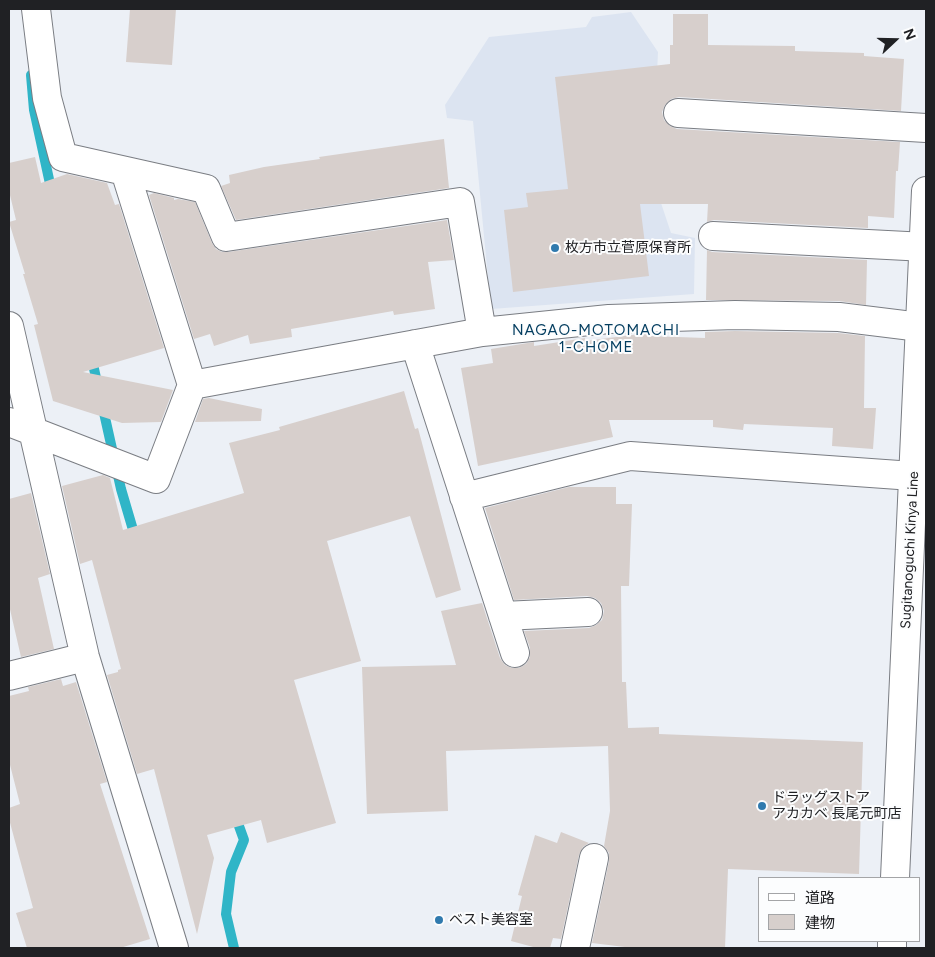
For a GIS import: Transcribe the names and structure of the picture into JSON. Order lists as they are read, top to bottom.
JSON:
{
  "streets": {
    "street": ["Sugitanoguchi Kinya Line"]
  },
  "districts": ["NAGAO-MOTOMACHI 1-CHOME"],
  "places": ["枚方市立菅原保育所", "ドラッグストア アカカベ 長尾元町店", "ベスト美容室"],
  "legend": ["道路", "建物"],
  "north": "right"
}
